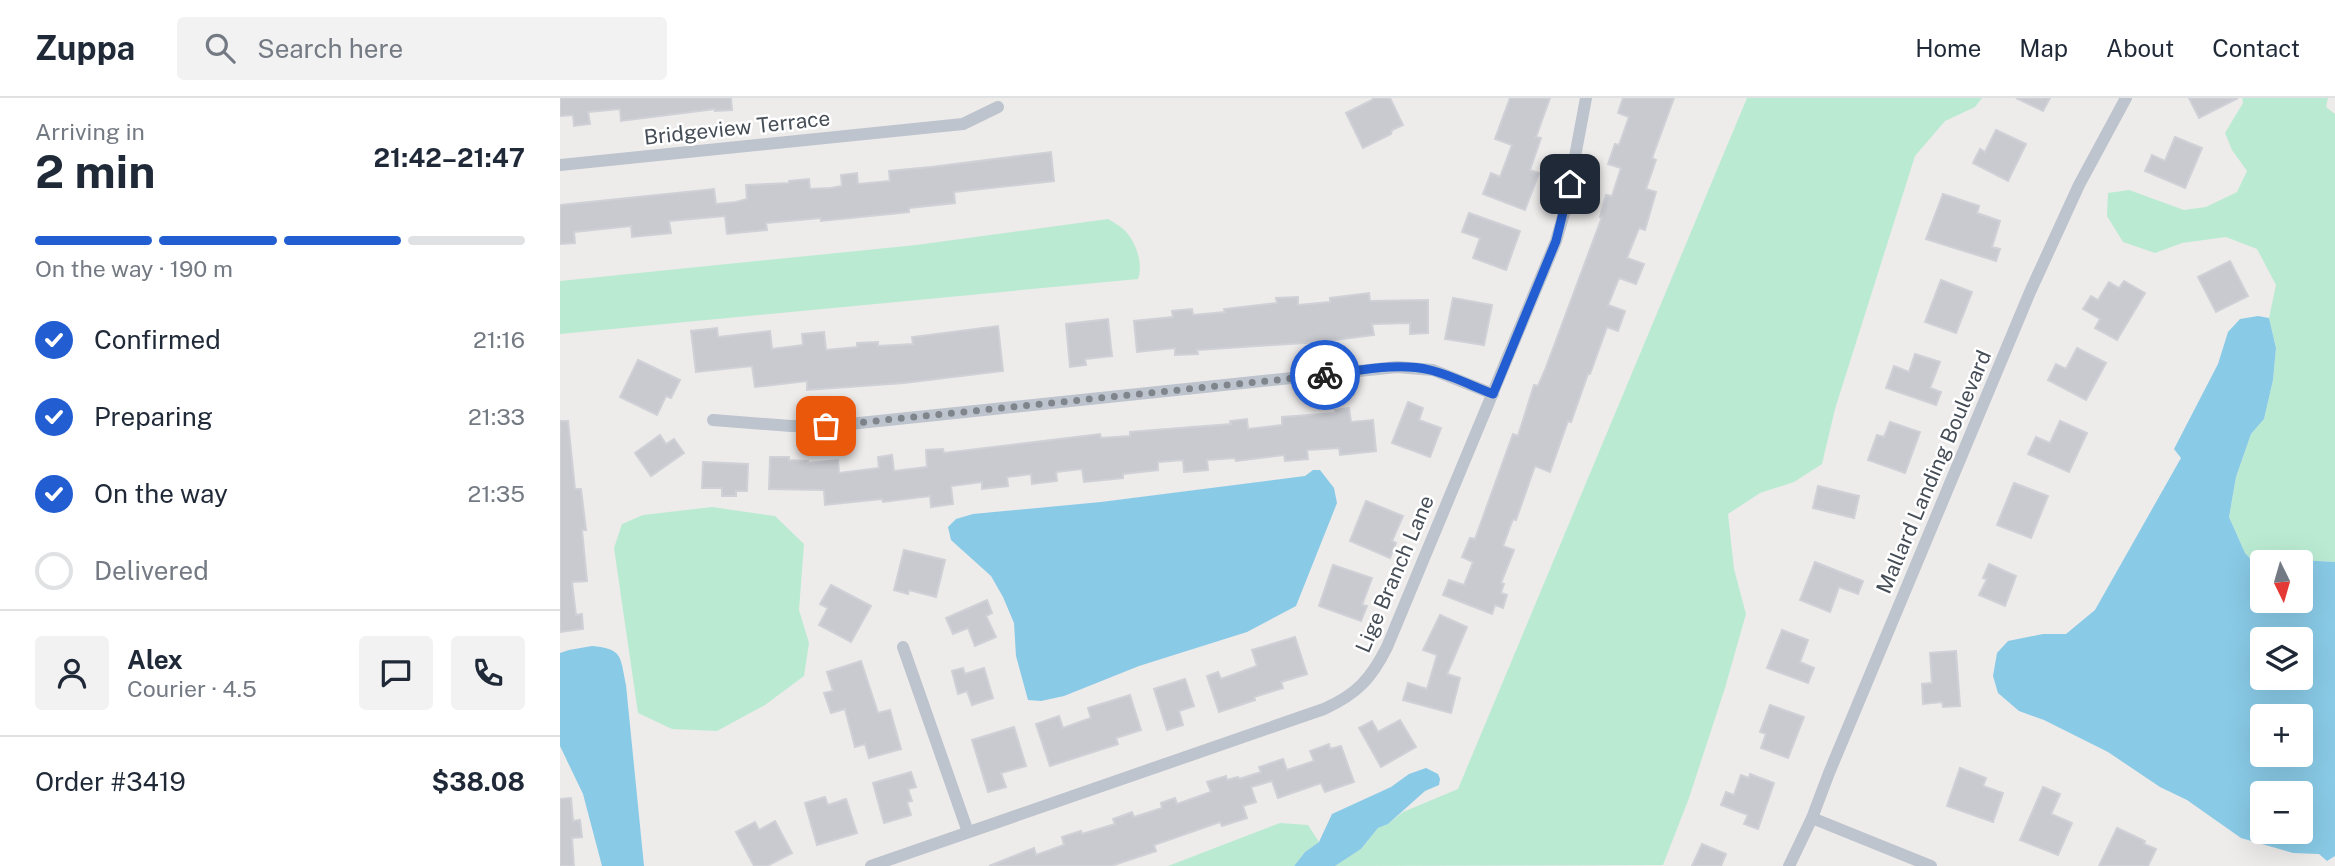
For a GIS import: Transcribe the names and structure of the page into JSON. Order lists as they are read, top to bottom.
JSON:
{
  "streets": {
    "street": ["Bridgeview Terrace", "Mallard Landing Boulevard", "Lige Branch Lane"]
  },
  "north": "bottom",
  "page": {
    "header": "Zuppa",
    "search": "Search here",
    "nav": [
      "Home",
      "Map",
      "About",
      "Contact"
    ],
    "heading": ["2 min", "Arriving in", "21:42–21:47"],
    "panel": [
      "Alex",
      "Courier · 4.5",
      "Order #3419",
      "$38.08"
    ],
    "bar": "On the way · 190 m",
    "list": [
      ["Confirmed", "21:16"],
      ["Preparing", "21:33"],
      ["On the way", "21:35"],
      "Delivered"
    ],
    "map_buttons": ["+", "−"]
  }
}
